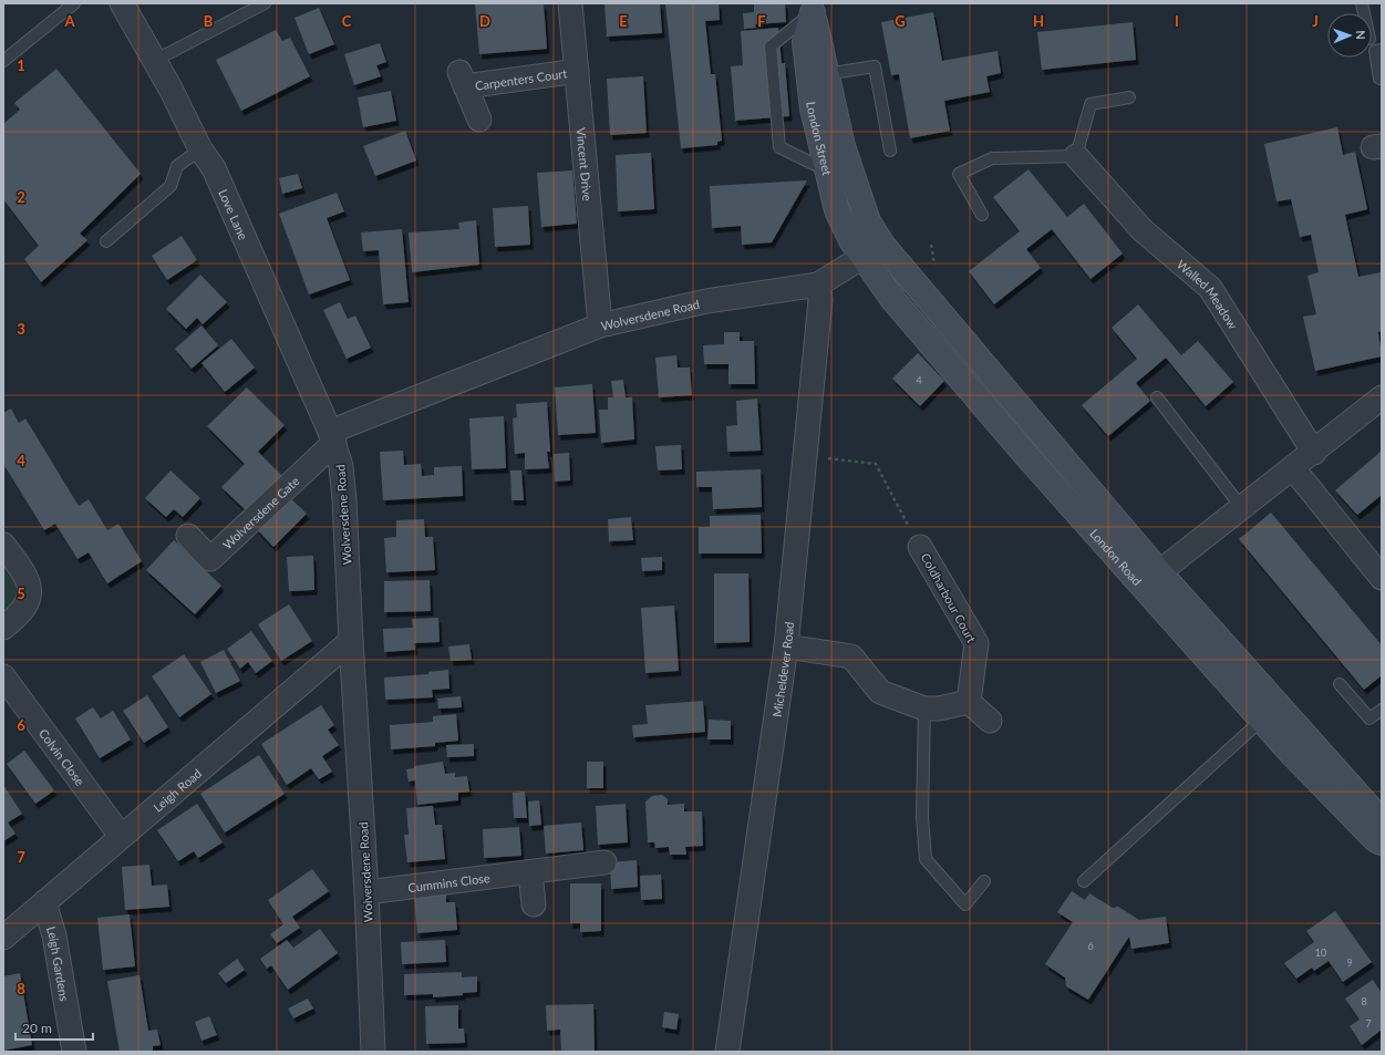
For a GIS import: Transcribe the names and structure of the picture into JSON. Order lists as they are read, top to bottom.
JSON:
{
  "streets": {
    "street": [
      "Carpenters Court",
      "London Street",
      "Vincent Drive",
      "Love Lane",
      "Walled Meadow",
      "Wolversdene Road",
      "Wolversdene Gate",
      "London Road",
      "Coldharbour Court",
      "Micheldever Road",
      "Colvin Close",
      "Leigh Road",
      "Cummins Close",
      "Leigh Gardens"
    ]
  },
  "crossings": [
    ["Carpenters Court", "Vincent Drive"],
    ["London Street", "Wolversdene Road"],
    ["London Street", "London Road"],
    ["Vincent Drive", "Wolversdene Road"],
    ["Love Lane", "Wolversdene Road"],
    ["Love Lane", "Wolversdene Gate"],
    ["Wolversdene Road", "Wolversdene Gate"],
    ["Wolversdene Road", "London Road"],
    ["Wolversdene Road", "Micheldever Road"],
    ["Wolversdene Road", "Leigh Road"],
    ["Wolversdene Road", "Cummins Close"],
    ["Colvin Close", "Leigh Road"],
    ["Leigh Road", "Leigh Gardens"]
  ],
  "house_numbers": [
    "4",
    "6",
    "10",
    "9",
    "8",
    "7"
  ],
  "scale_bar": "20 m",
  "north": "right",
  "grid": {
    "columns": [
      "A",
      "B",
      "C",
      "D",
      "E",
      "F",
      "G",
      "H",
      "I",
      "J"
    ],
    "rows": [
      "1",
      "2",
      "3",
      "4",
      "5",
      "6",
      "7",
      "8"
    ]
  }
}
